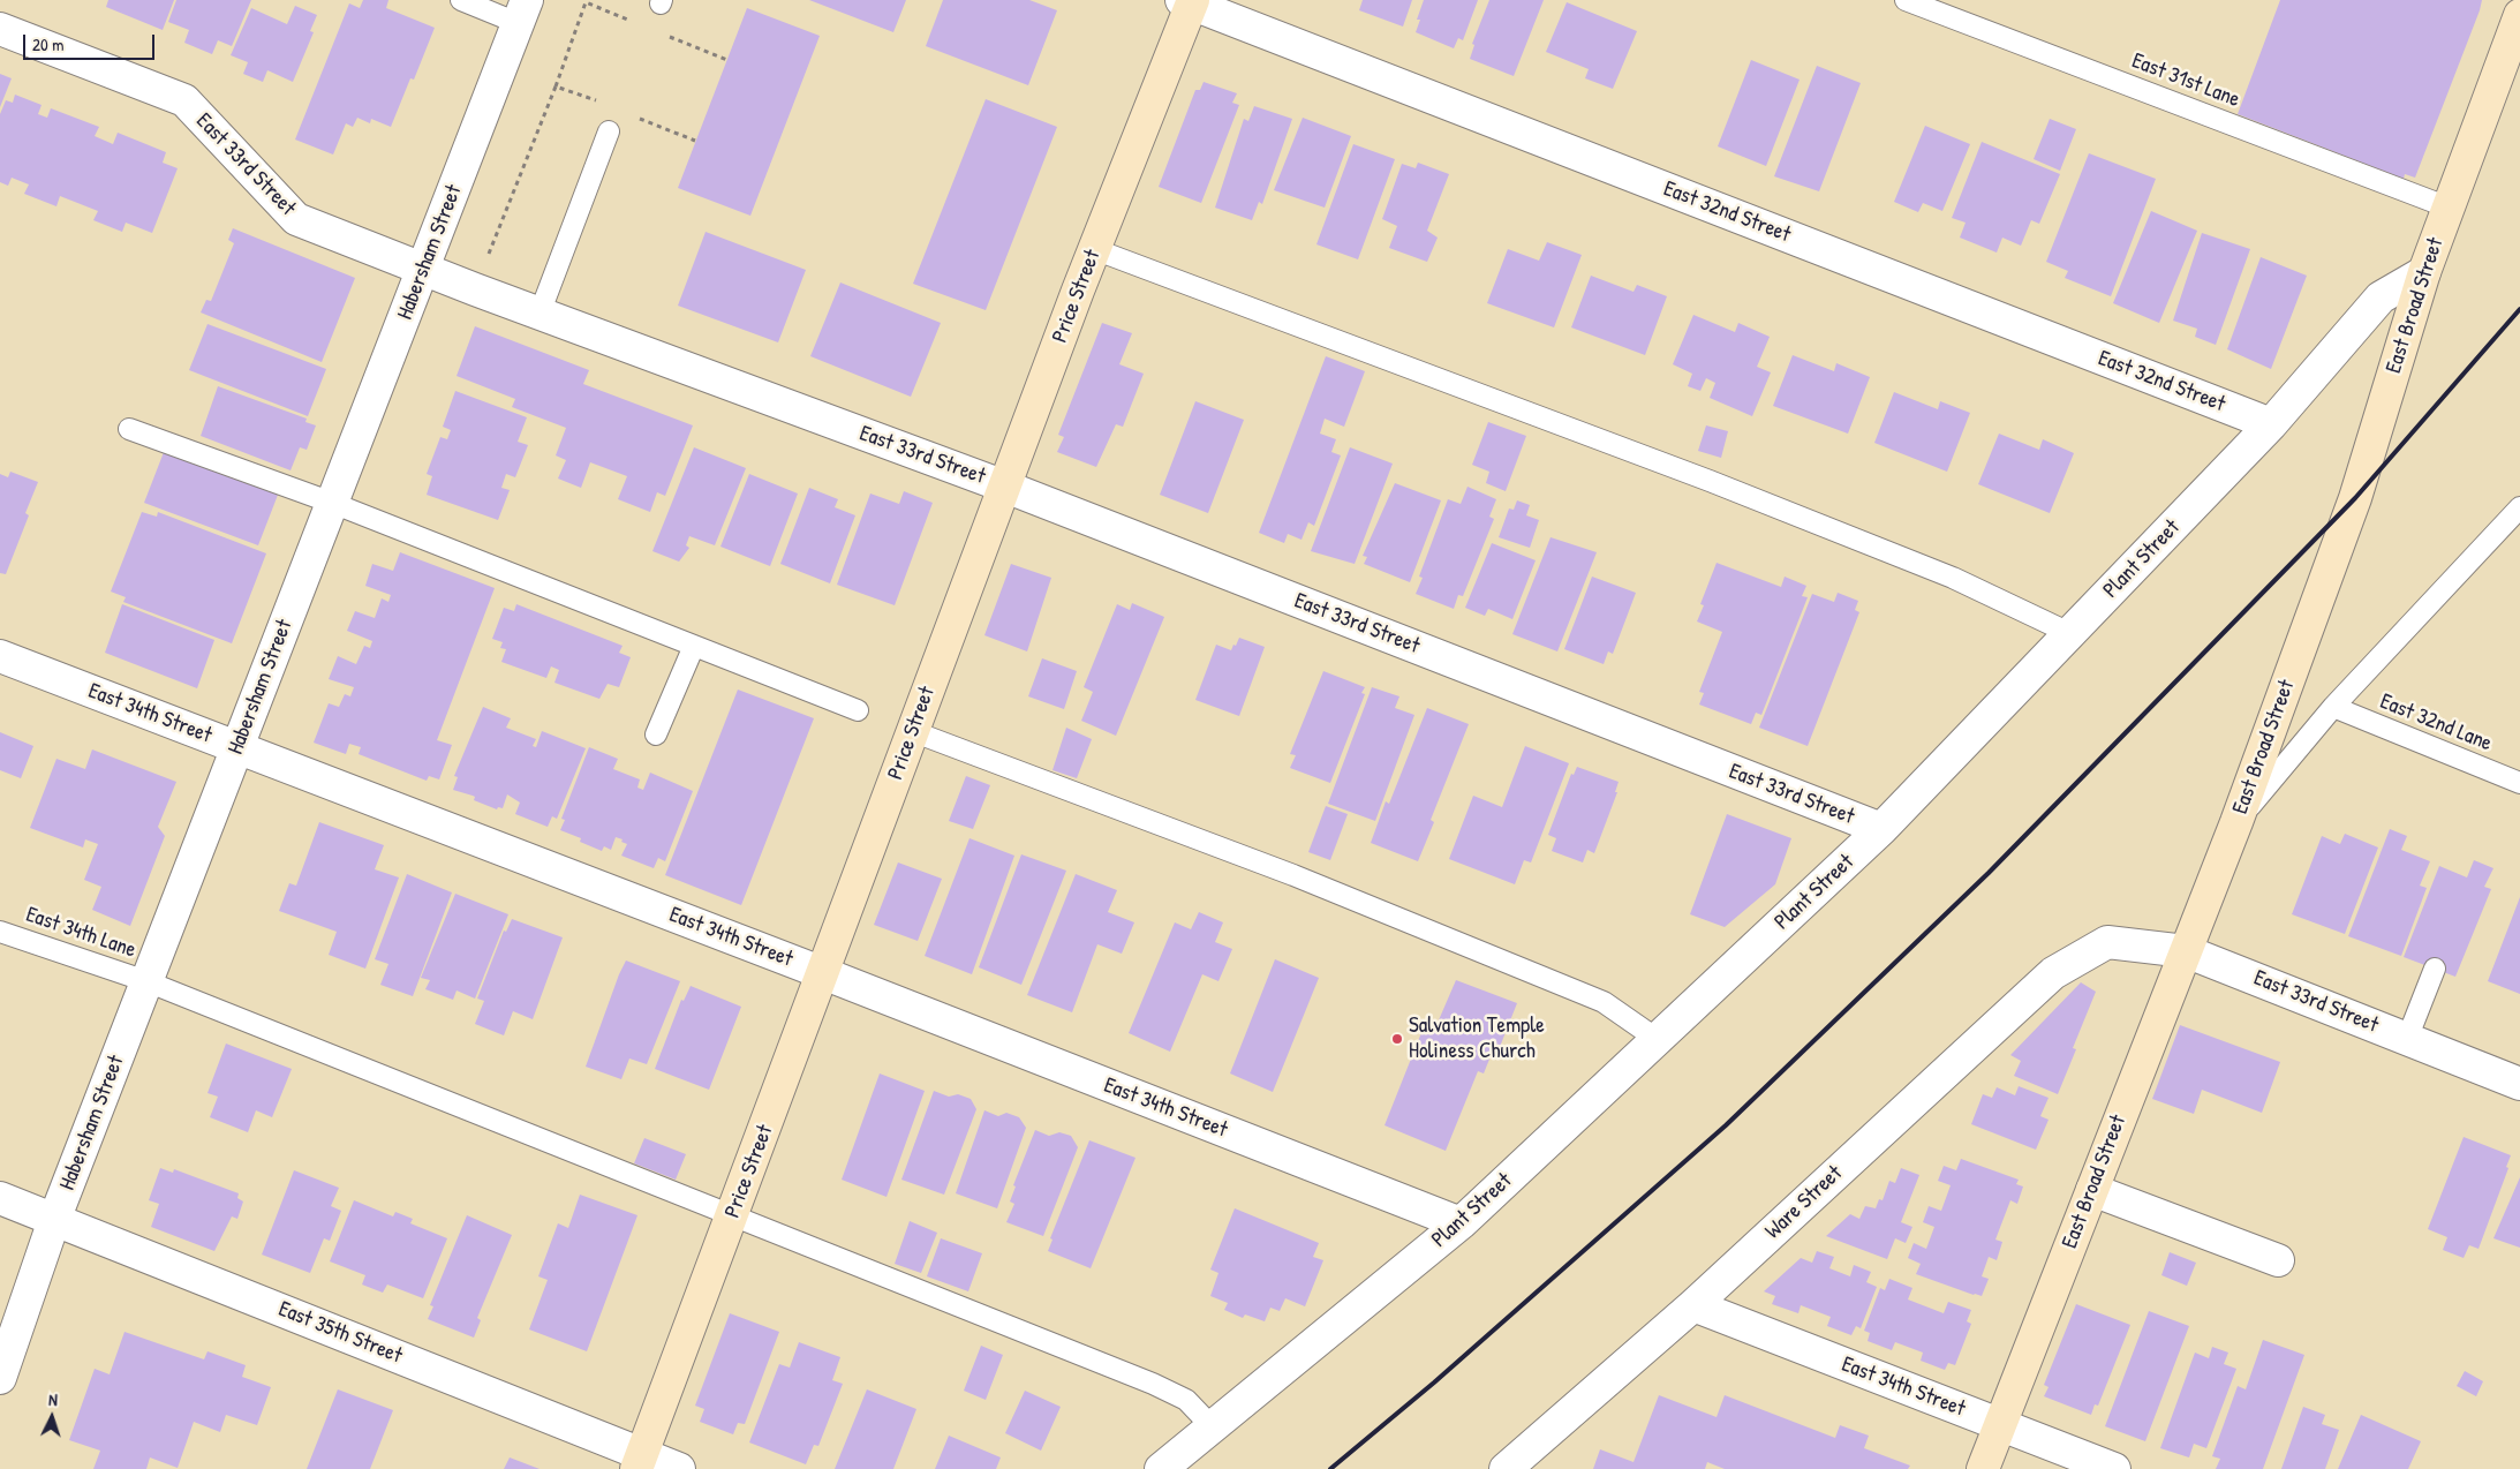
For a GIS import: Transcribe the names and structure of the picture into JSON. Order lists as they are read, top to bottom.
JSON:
{
  "streets": {
    "main road": ["Price Street", "East Broad Street"],
    "street": [
      "East 33rd Street",
      "East 32nd Street",
      "Habersham Street",
      "Plant Street",
      "East 34th Street",
      "Ware Street",
      "East 35th Street"
    ],
    "lane": ["East 31st Lane", "East 32nd Lane", "East 34th Lane"]
  },
  "crossings": [
    ["East 31st Lane", "East Broad Street"],
    ["East 33rd Street", "Habersham Street"],
    ["East 33rd Street", "Price Street"],
    ["East 33rd Street", "East Broad Street"],
    ["East 33rd Street", "Plant Street"],
    ["East 33rd Street", "Ware Street"],
    ["East 32nd Street", "Price Street"],
    ["East 32nd Street", "Plant Street"],
    ["Habersham Street", "East 34th Street"],
    ["Habersham Street", "East 34th Lane"],
    ["Habersham Street", "East 35th Street"],
    ["Price Street", "East 34th Street"],
    ["Price Street", "East 34th Lane"],
    ["Price Street", "East 35th Street"],
    ["East Broad Street", "Plant Street"],
    ["East Broad Street", "East 34th Street"],
    ["Plant Street", "East 34th Street"],
    ["Plant Street", "East 34th Lane"],
    ["East 34th Street", "Ware Street"]
  ],
  "places": ["Salvation Temple Holiness Church"],
  "scale_bar": "20 m",
  "north": "top"
}
